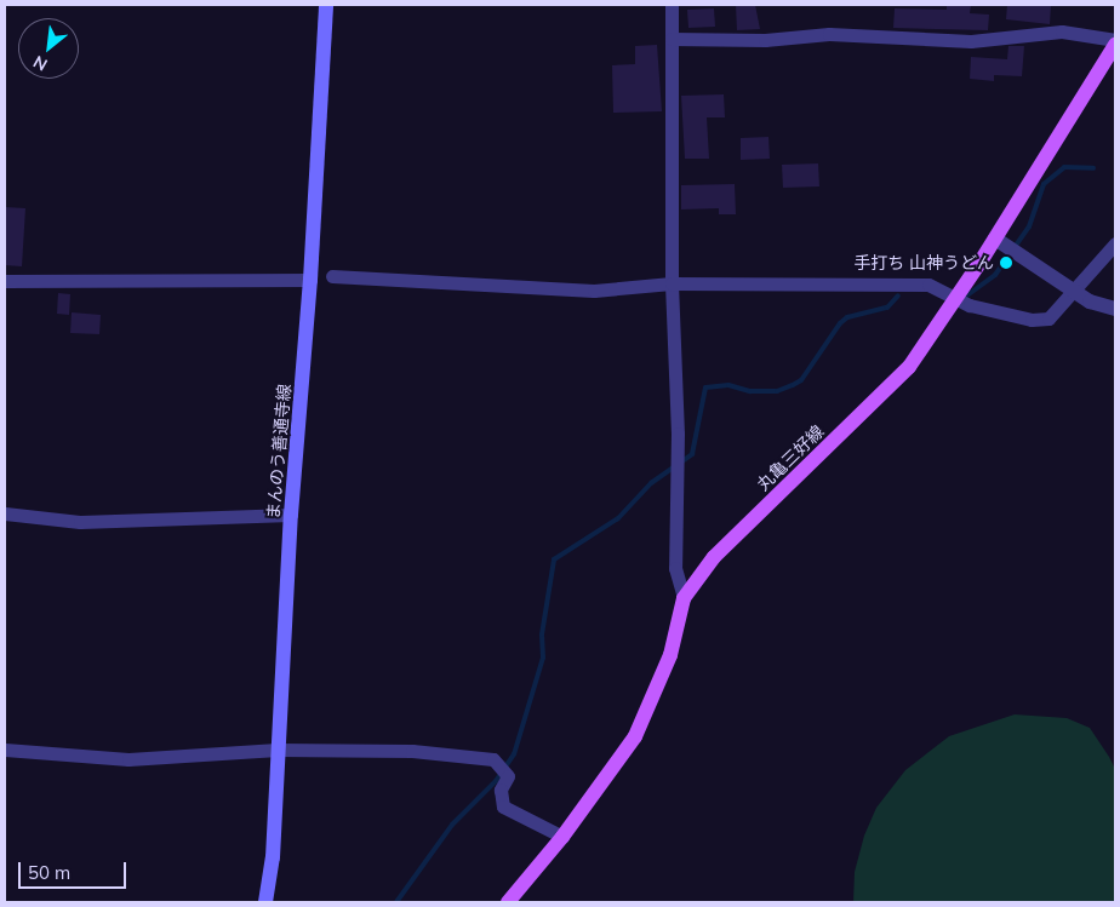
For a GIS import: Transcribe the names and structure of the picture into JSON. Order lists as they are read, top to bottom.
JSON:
{
  "streets": {
    "main road": ["まんのう善通寺線", "丸亀三好線"]
  },
  "places": ["手打ち 山神うどん"],
  "scale_bar": "50 m",
  "north": "bottom left"
}
